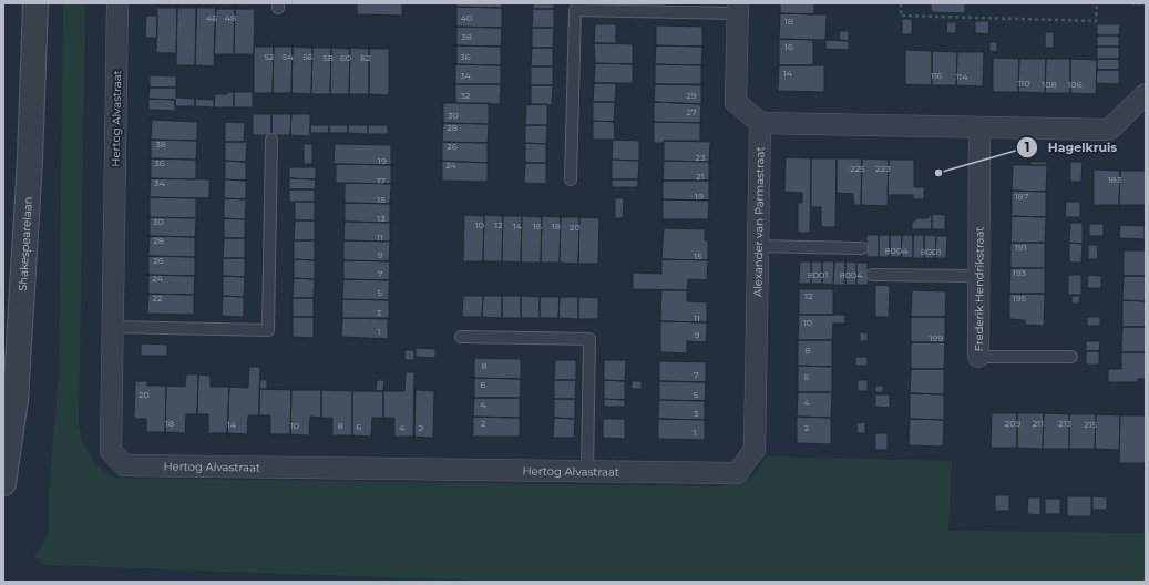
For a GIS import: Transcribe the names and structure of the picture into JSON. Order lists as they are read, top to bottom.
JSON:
{
  "streets": {
    "street": [
      "Hertog Alvastraat",
      "Alexander van Parmastraat",
      "Shakespearelaan",
      "Frederik Hendrikstraat"
    ]
  },
  "crossings": [
    ["Hertog Alvastraat", "Alexander van Parmastraat"]
  ],
  "places": ["Hagelkruis"],
  "house_numbers": [
    "46",
    "48",
    "40",
    "18",
    "38",
    "16",
    "52",
    "54",
    "56",
    "36",
    "58",
    "60",
    "62",
    "14",
    "34",
    "116",
    "114",
    "110",
    "108",
    "106",
    "32",
    "29",
    "27",
    "30",
    "28",
    "38",
    "26",
    "23",
    "19",
    "36",
    "24",
    "225",
    "223",
    "21",
    "183",
    "17",
    "34",
    "19",
    "187",
    "15",
    "13",
    "30",
    "10",
    "12",
    "14",
    "16",
    "18",
    "20",
    "11",
    "28",
    "191",
    "8004",
    "8001",
    "9",
    "15",
    "26",
    "193",
    "7",
    "8001",
    "8004",
    "24",
    "5",
    "12",
    "22",
    "195",
    "3",
    "11",
    "10",
    "1",
    "9",
    "199",
    "8",
    "8",
    "7",
    "6",
    "6",
    "20",
    "5",
    "4",
    "4",
    "3",
    "18",
    "2",
    "209",
    "211",
    "213",
    "14",
    "215",
    "10",
    "8",
    "6",
    "4",
    "2",
    "2",
    "1"
  ]
}
